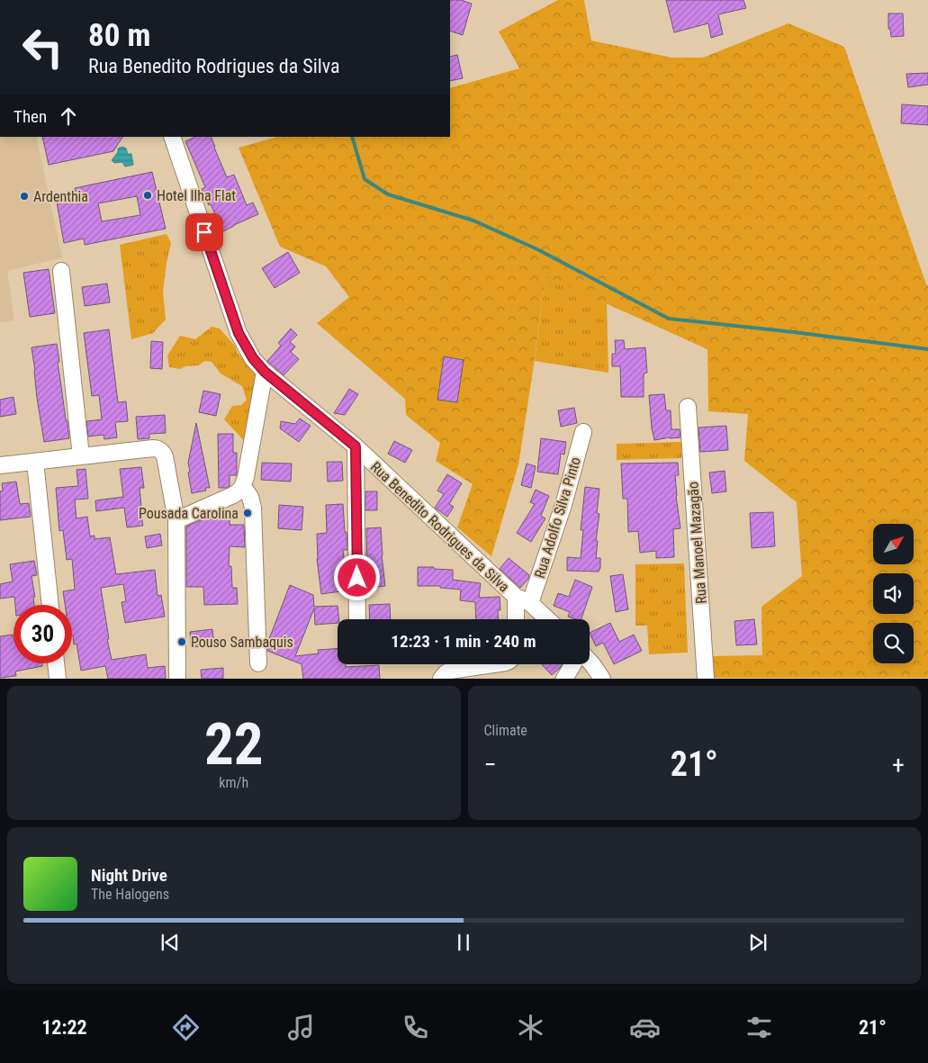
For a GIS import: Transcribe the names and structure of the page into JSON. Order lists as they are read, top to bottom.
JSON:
{
  "streets": {
    "street": ["Rua Adolfo Silva Pinto", "Rua Benedito Rodrigues da Silva", "Rua Manoel Mazagão"]
  },
  "crossings": [
    ["Rua Adolfo Silva Pinto", "Rua Benedito Rodrigues da Silva"]
  ],
  "places": [
    "Hotel Ilha Flat",
    "Ardenthia",
    "Pousada Carolina",
    "Pouso Sambaquis"
  ],
  "north": "top right",
  "page": {
    "turn": ["80 m", "Rua Benedito Rodrigues da Silva"],
    "then": "Then",
    "limit": "30",
    "trip": "12:23 · 1 min · 240 m",
    "tile": [
      ["22", "km/h"],
      "Climate"
    ],
    "heat": ["−", "21°", "+"],
    "song": ["Night Drive", "The Halogens"],
    "tabs": ["12:22", "21°"]
  }
}
